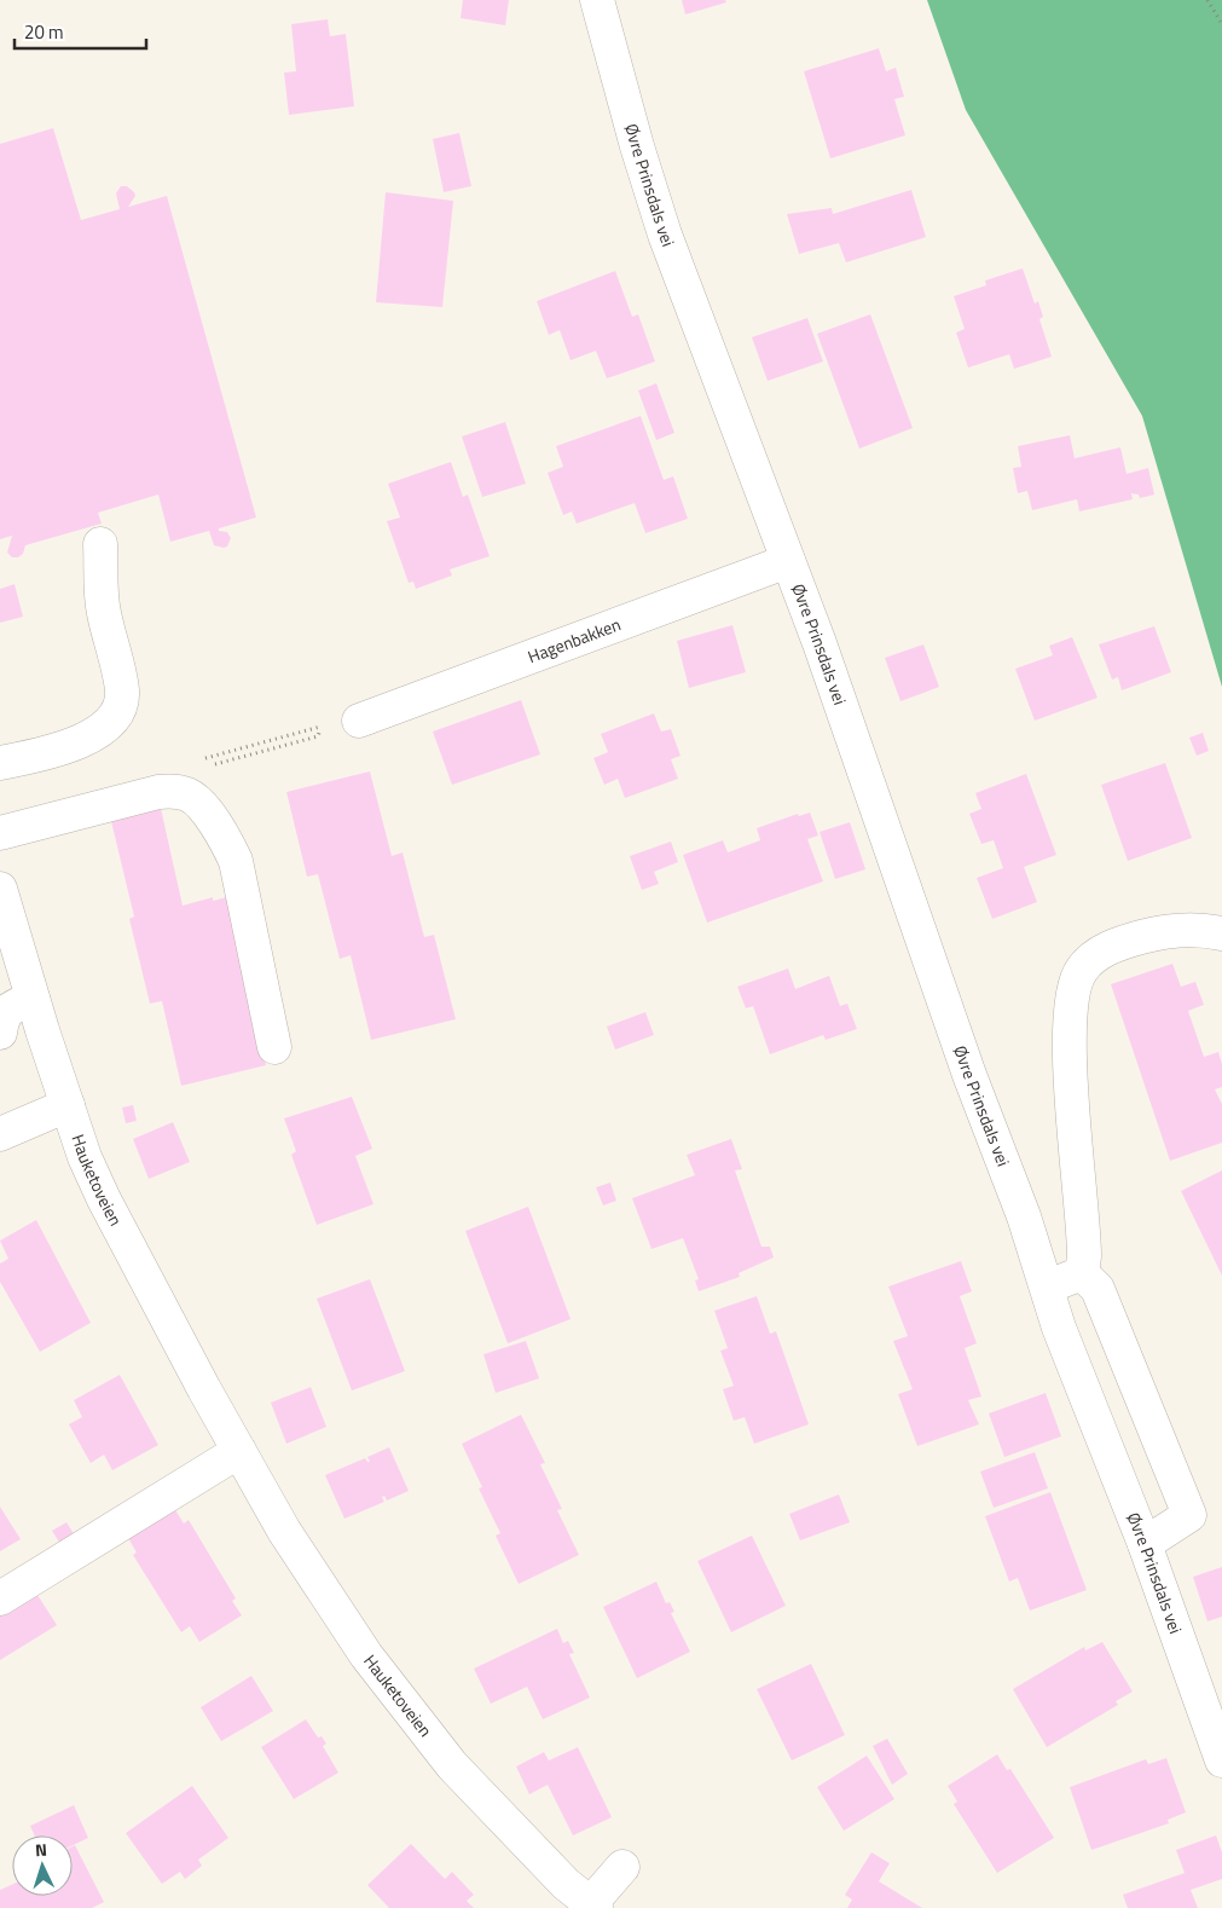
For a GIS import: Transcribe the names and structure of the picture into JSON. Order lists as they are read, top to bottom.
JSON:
{
  "streets": {
    "street": ["Øvre Prinsdals vei", "Hagenbakken", "Hauketoveien"]
  },
  "crossings": [
    ["Øvre Prinsdals vei", "Hagenbakken"]
  ],
  "scale_bar": "20 m",
  "north": "top"
}
